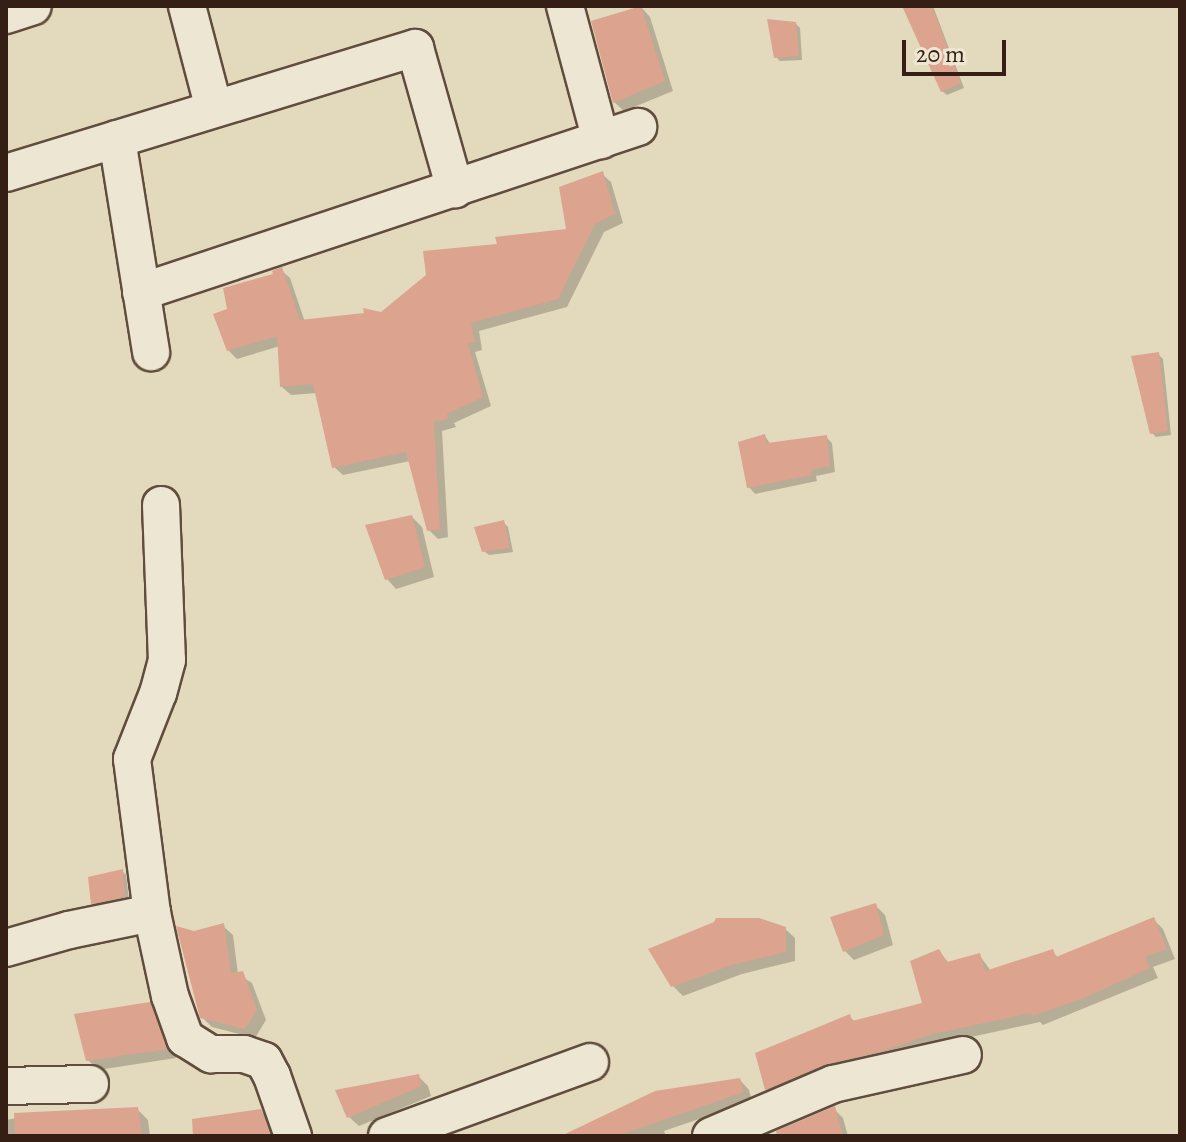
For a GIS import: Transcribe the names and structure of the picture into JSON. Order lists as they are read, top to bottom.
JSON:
{
  "scale_bar": "20 m"
}
